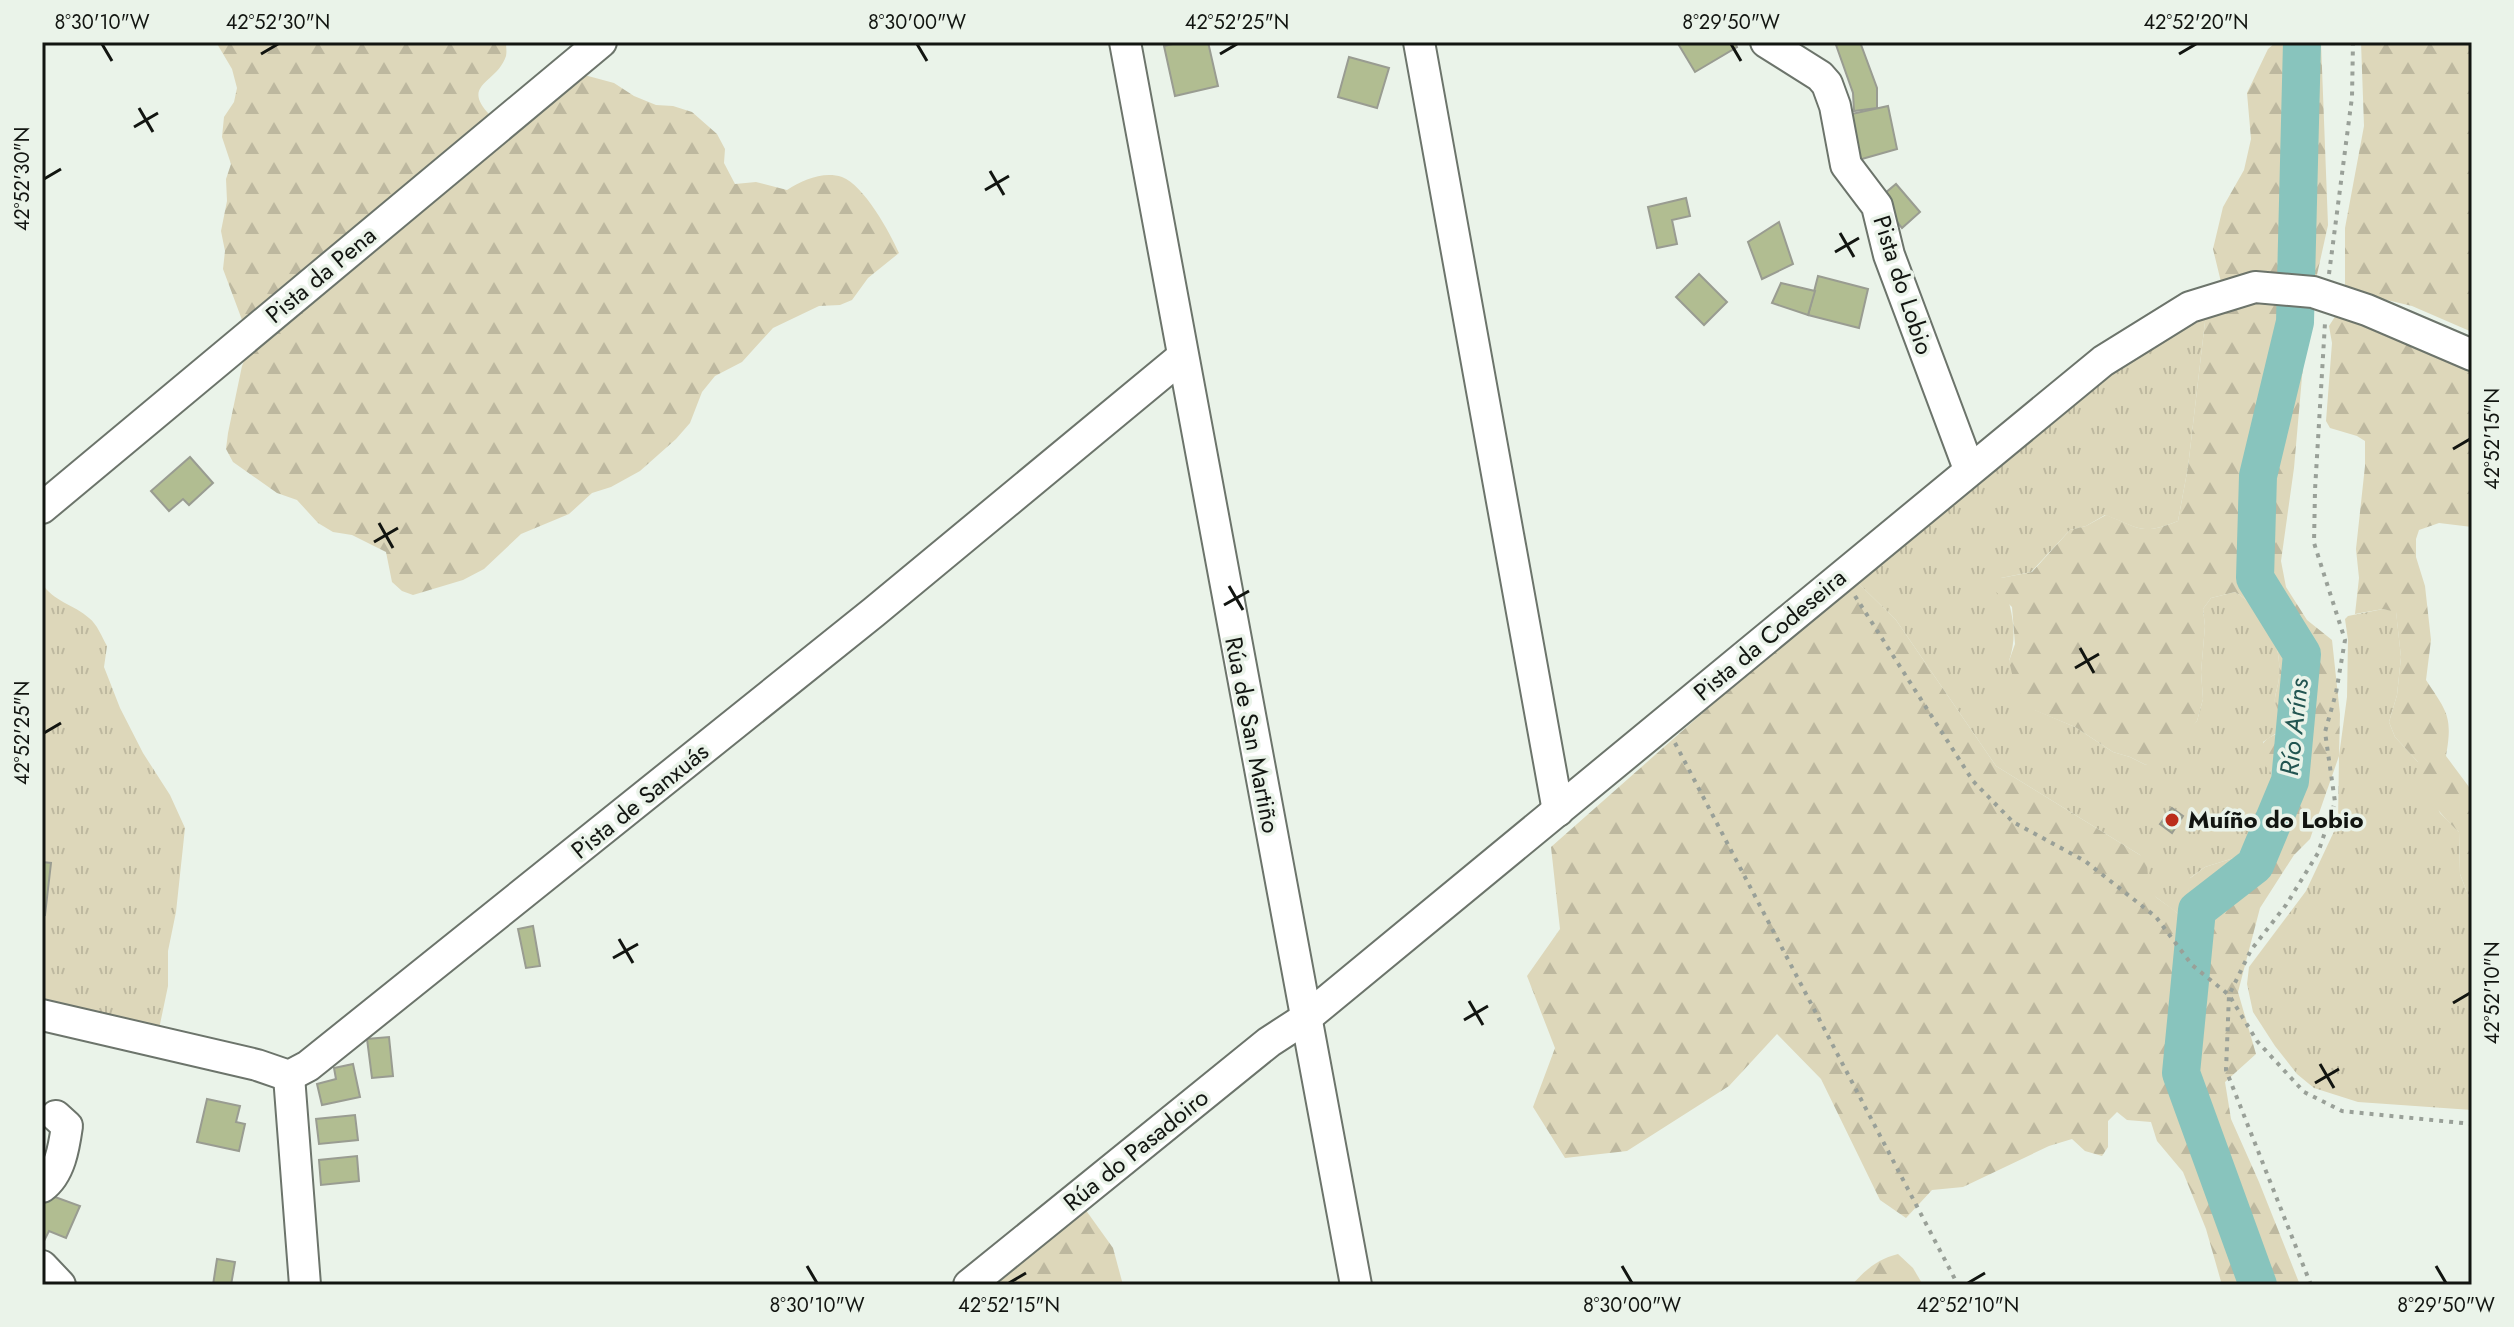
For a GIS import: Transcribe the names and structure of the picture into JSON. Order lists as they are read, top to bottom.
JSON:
{
  "streets": {
    "street": [
      "Pista da Pena",
      "Pista do Lobio",
      "Pista da Codeseira",
      "Rúa de San Martiño",
      "Pista de Sanxuás",
      "Rúa do Pasadoiro"
    ]
  },
  "crossings": [
    ["Pista do Lobio", "Pista da Codeseira"],
    ["Pista da Codeseira", "Rúa de San Martiño"],
    ["Pista da Codeseira", "Rúa do Pasadoiro"],
    ["Rúa de San Martiño", "Pista de Sanxuás"],
    ["Rúa de San Martiño", "Rúa do Pasadoiro"]
  ],
  "water": ["Río Aríns"],
  "places": ["Muíño do Lobio"],
  "coordinates": [
    "8°30'10\"W",
    "42°52'30\"N",
    "8°30'00\"W",
    "42°52'25\"N",
    "8°29'50\"W",
    "42°52'20\"N",
    "42°52'15\"N",
    "42°52'10\"N"
  ]
}
